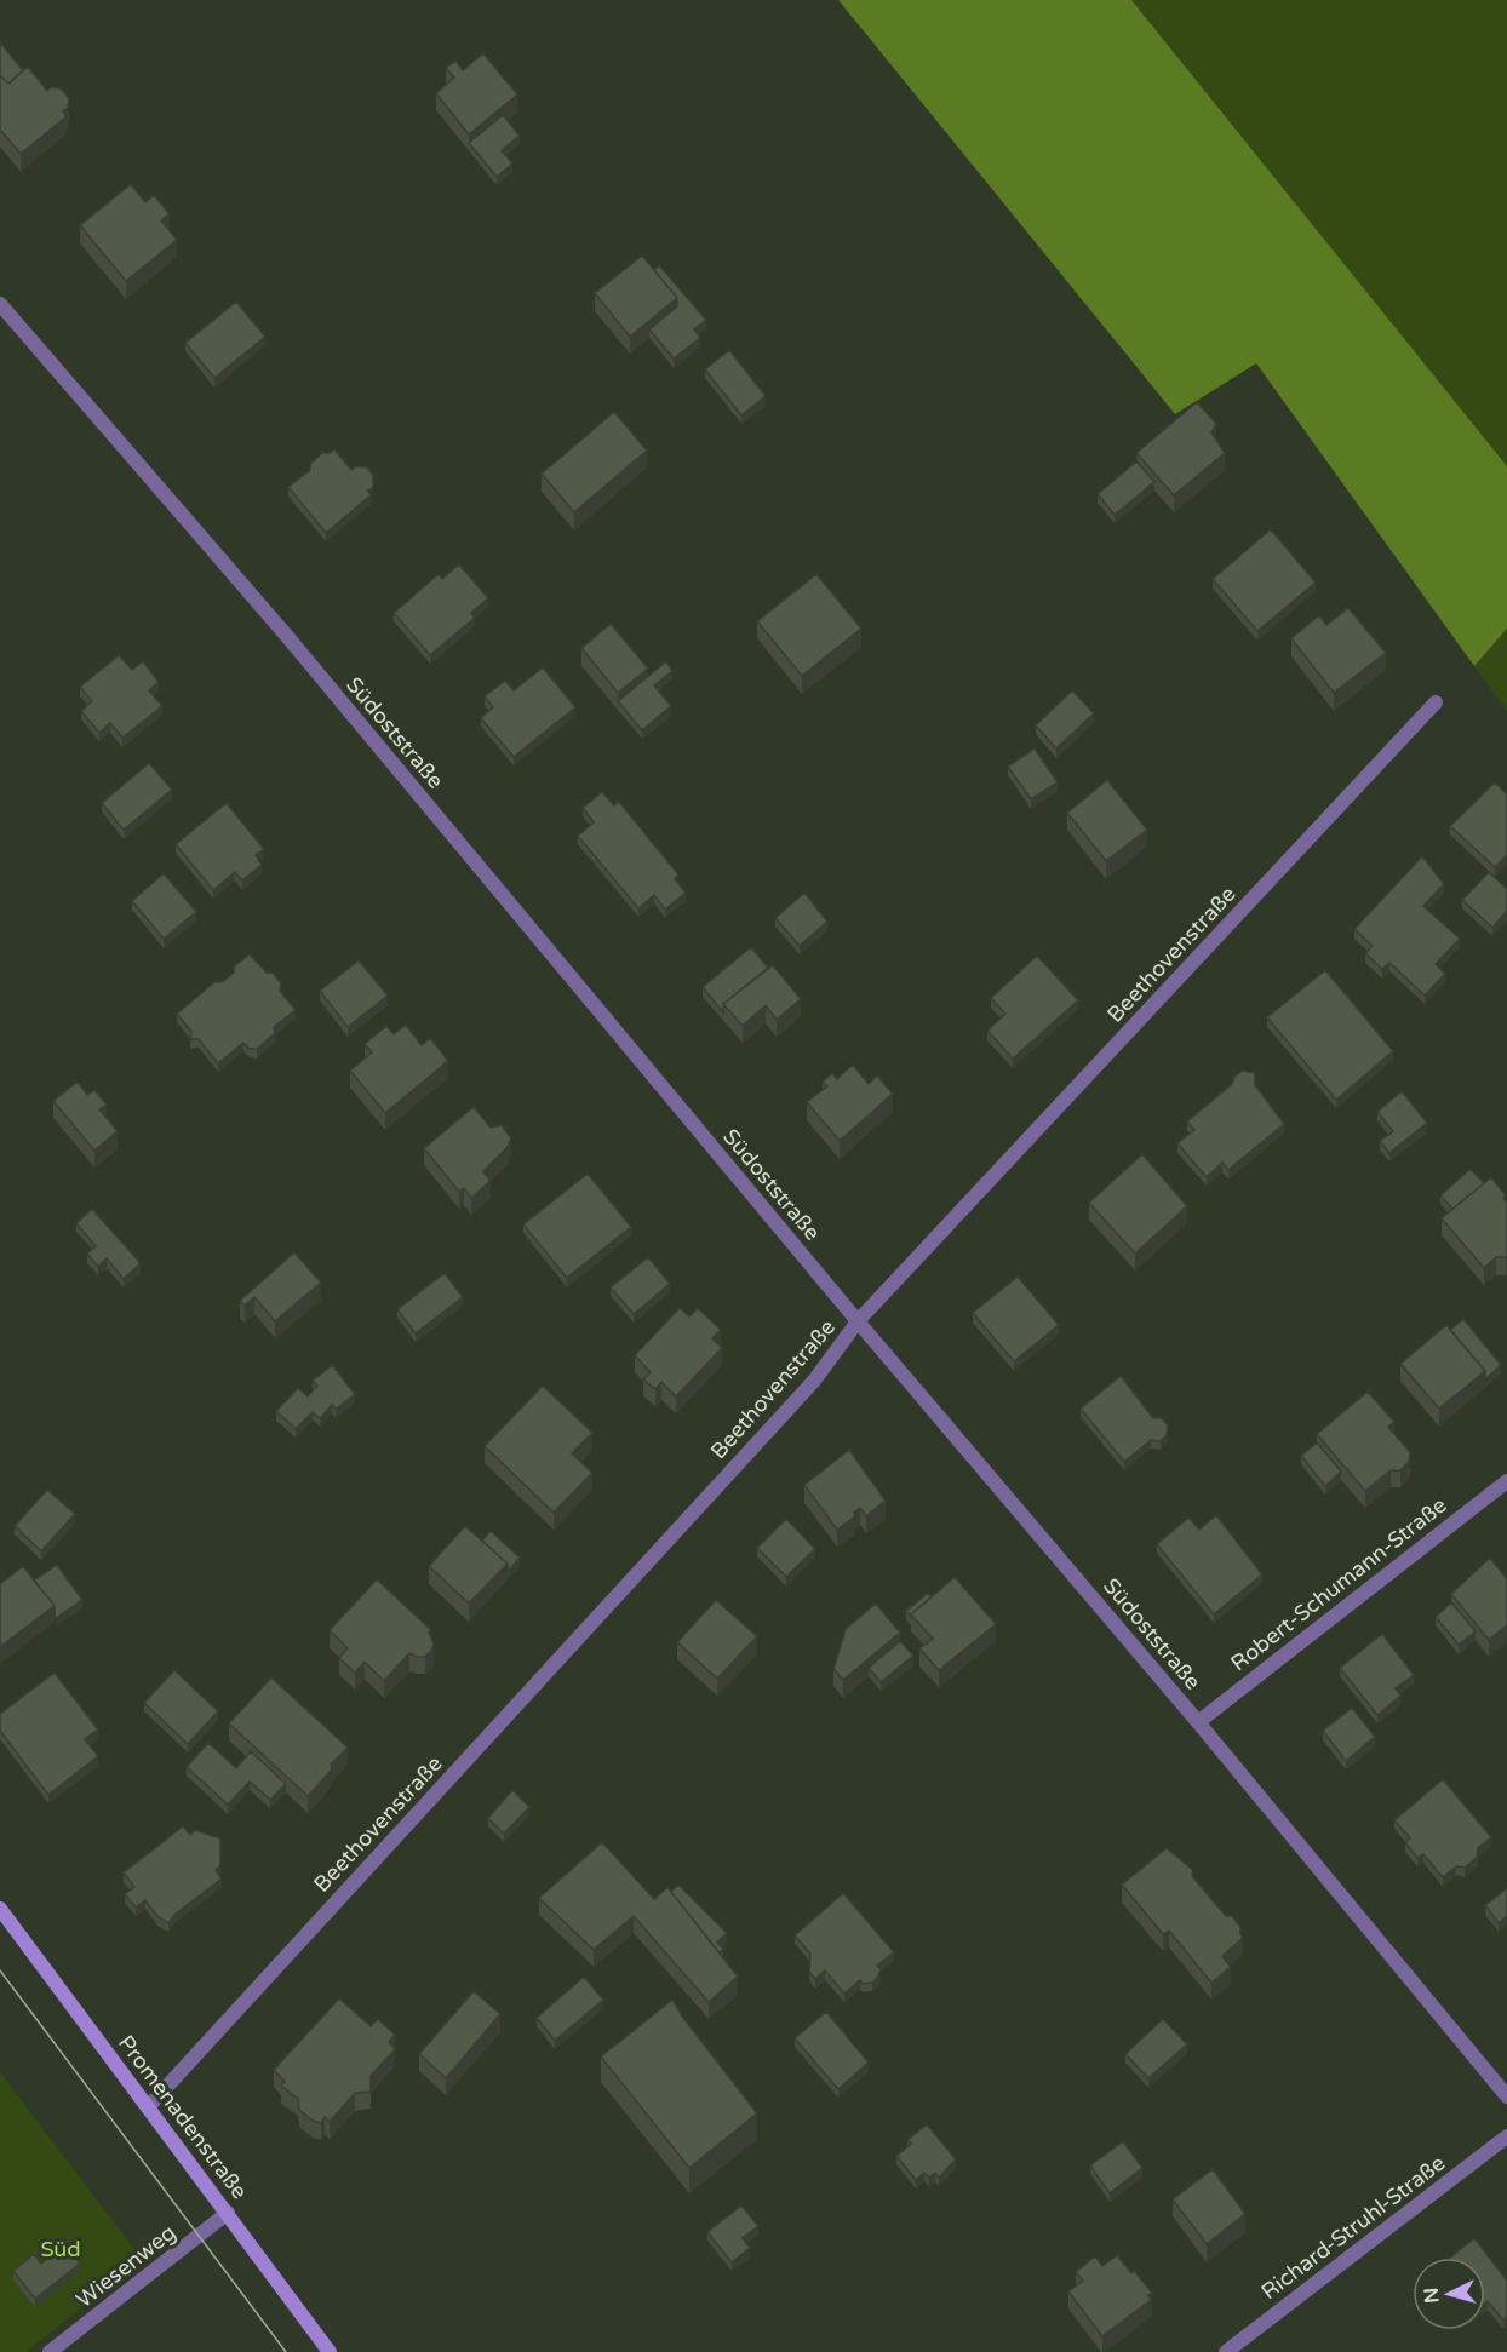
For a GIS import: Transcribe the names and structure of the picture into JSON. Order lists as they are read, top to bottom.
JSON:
{
  "streets": {
    "main road": ["Promenadenstraße"],
    "street": [
      "Südoststraße",
      "Beethovenstraße",
      "Robert-Schumann-Straße",
      "Richard-Struhl-Straße",
      "Wiesenweg"
    ]
  },
  "crossings": [
    ["Südoststraße", "Beethovenstraße"],
    ["Südoststraße", "Robert-Schumann-Straße"],
    ["Beethovenstraße", "Promenadenstraße"],
    ["Promenadenstraße", "Wiesenweg"]
  ],
  "parks": ["Süd"],
  "north": "left"
}
